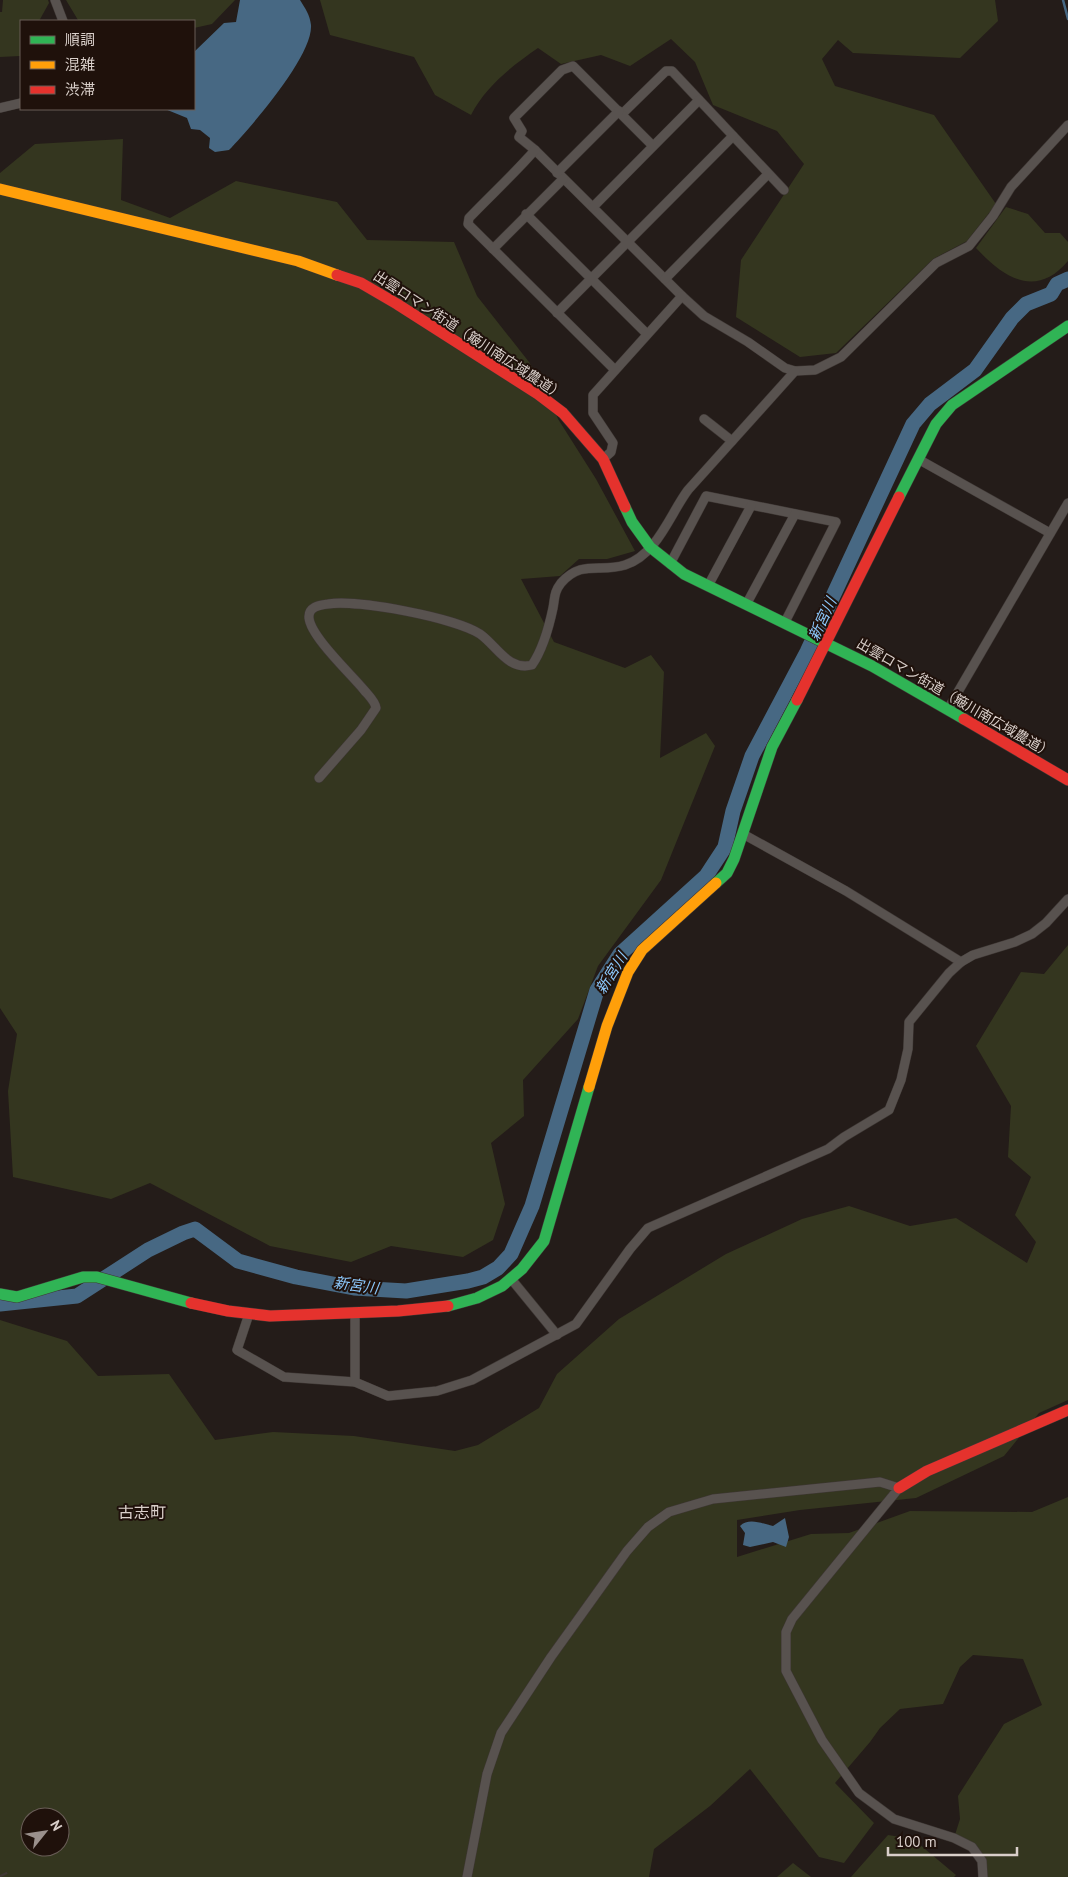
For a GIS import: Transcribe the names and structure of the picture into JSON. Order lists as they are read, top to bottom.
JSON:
{
  "streets": {
    "street": ["出雲ロマン街道（簸川南広域農道）"]
  },
  "districts": ["古志町"],
  "water": ["新宮川"],
  "legend": ["順調", "混雑", "渋滞"],
  "scale_bar": "100 m",
  "north": "top right"
}
